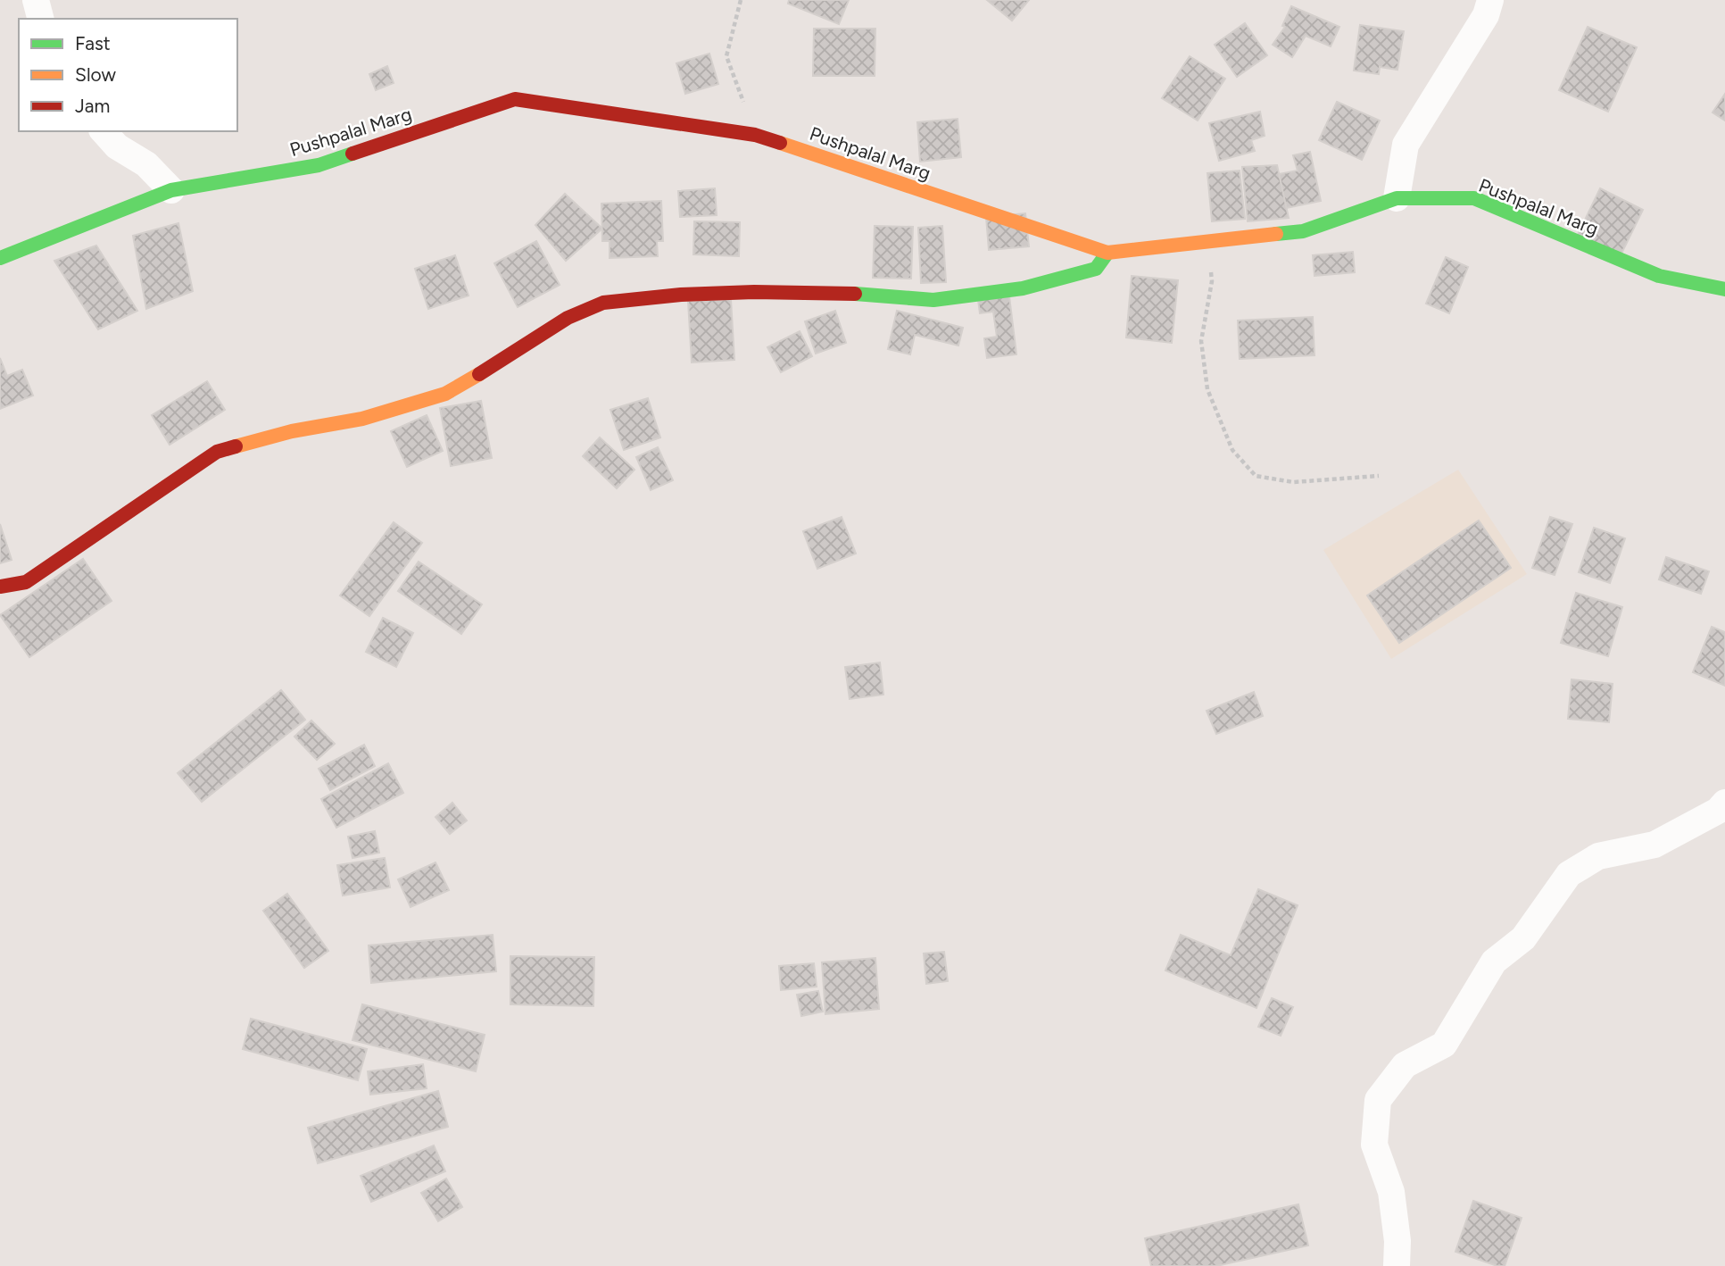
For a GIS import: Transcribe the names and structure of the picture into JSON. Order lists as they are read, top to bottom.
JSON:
{
  "streets": {
    "street": ["Pushpalal Marg"]
  },
  "legend": ["Fast", "Slow", "Jam"]
}
